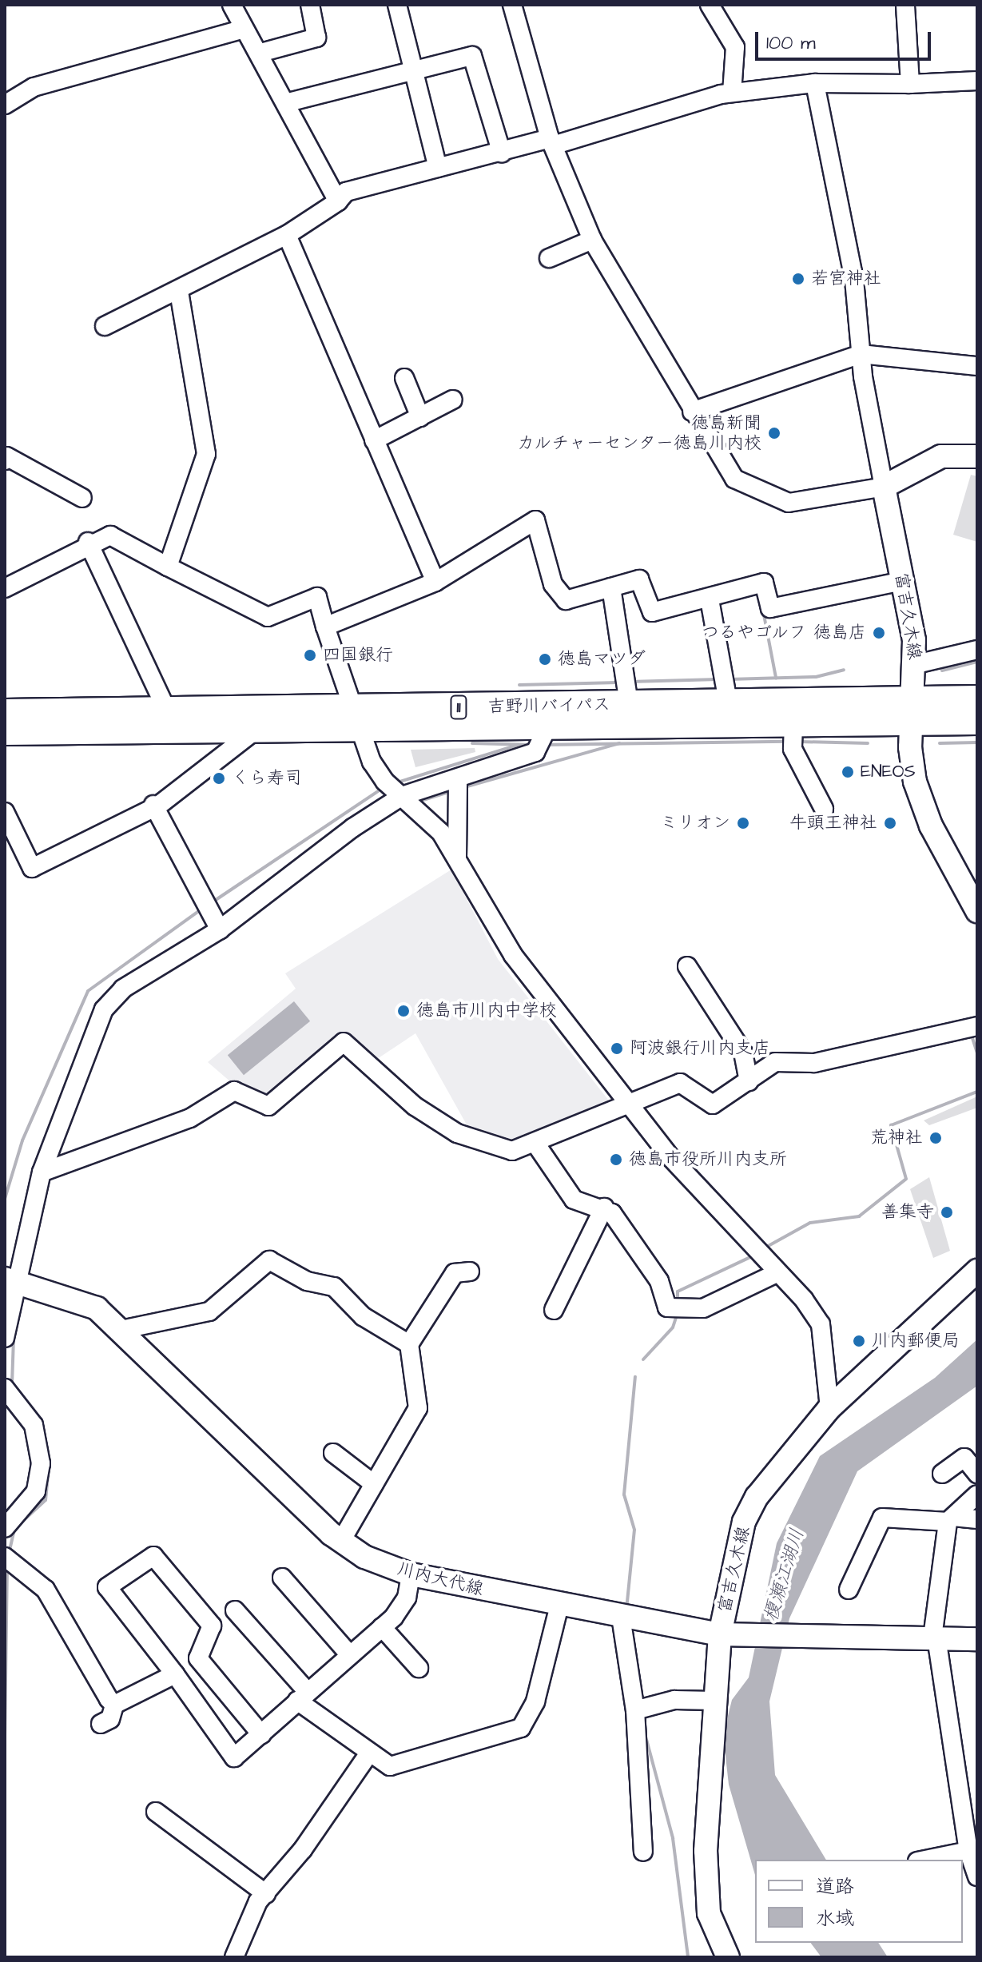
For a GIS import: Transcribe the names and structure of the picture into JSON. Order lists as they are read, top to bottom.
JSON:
{
  "streets": {
    "highway": ["吉野川バイパス", "11"],
    "main road": ["富吉久木線", "川内大代線"]
  },
  "crossings": [
    ["富吉久木線", "吉野川バイパス"],
    ["富吉久木線", "川内大代線"]
  ],
  "water": ["榎瀬江湖川"],
  "places": [
    "若宮神社",
    "徳島新聞 カルチャーセンター徳島川内校",
    "つるやゴルフ 徳島店",
    "四国銀行",
    "徳島マツダ",
    "ENEOS",
    "くら寿司",
    "ミリオン",
    "牛頭王神社",
    "徳島市川内中学校",
    "阿波銀行川内支店",
    "荒神社",
    "徳島市役所川内支所",
    "善集寺",
    "川内郵便局"
  ],
  "legend": ["道路", "水域"],
  "scale_bar": "100 m"
}
